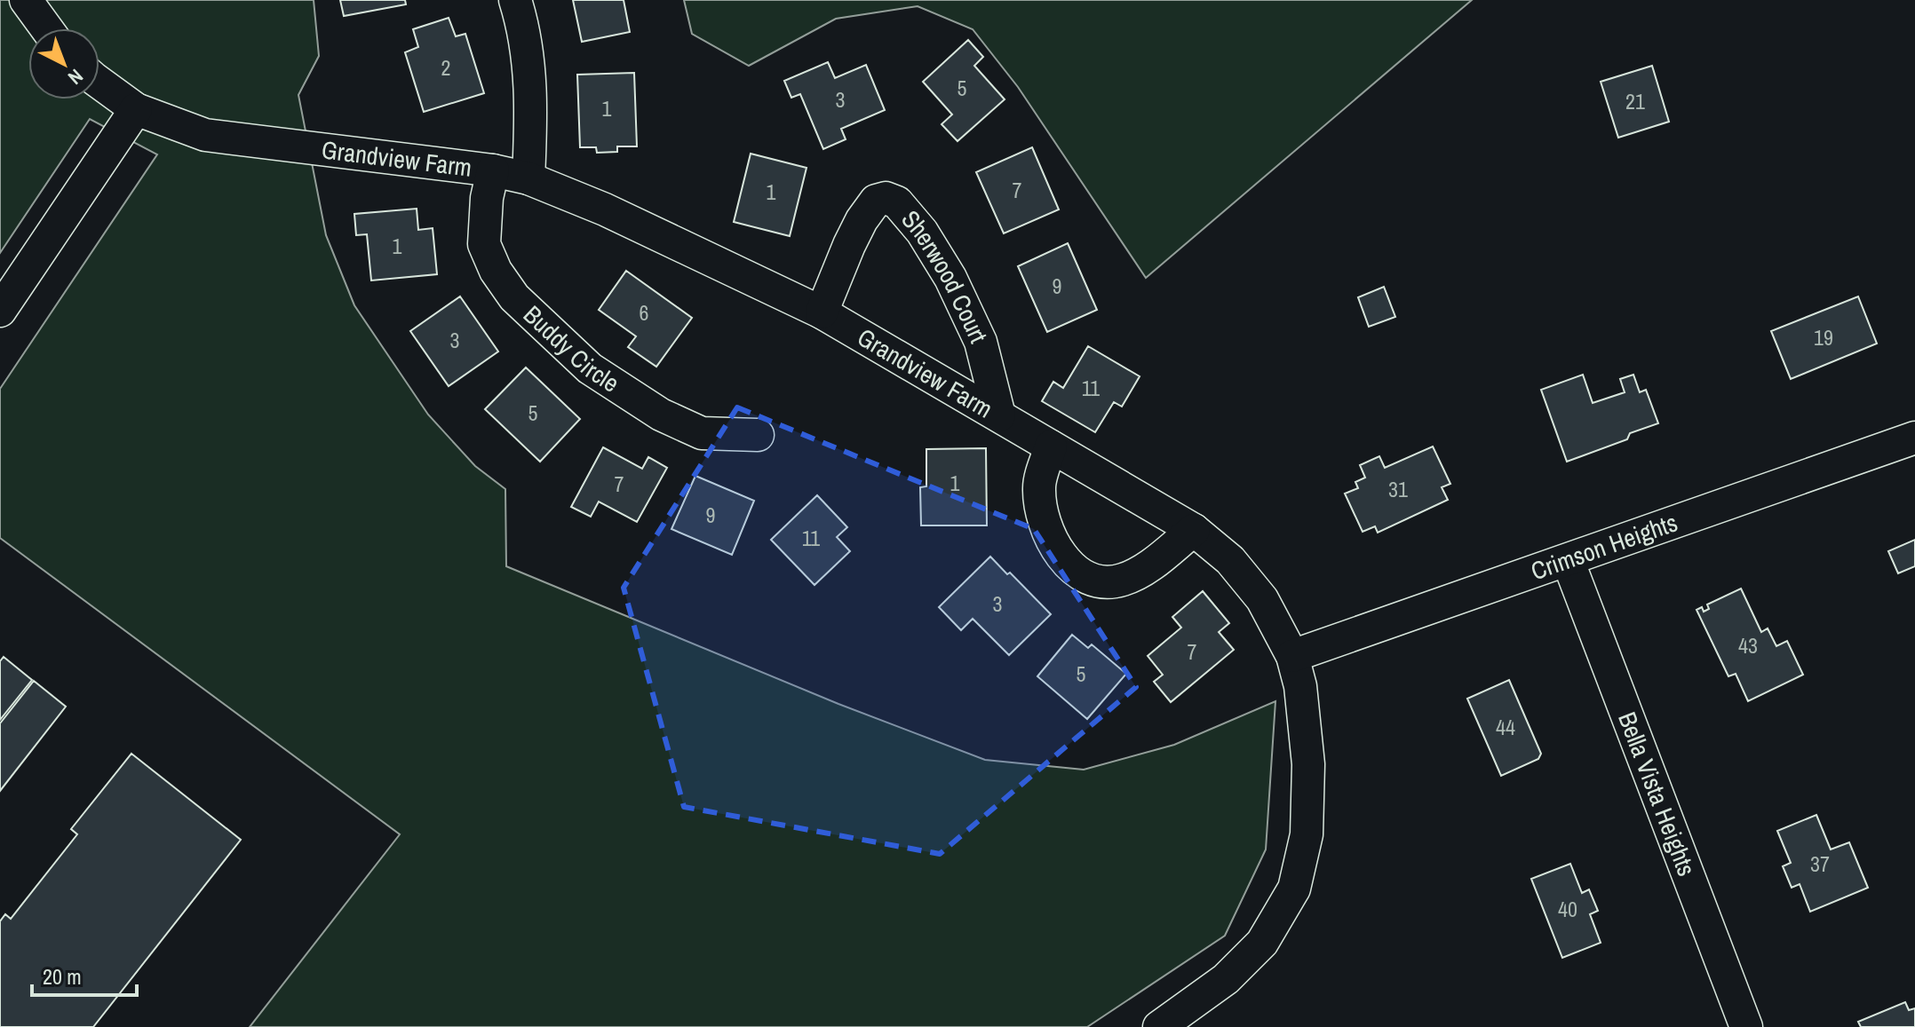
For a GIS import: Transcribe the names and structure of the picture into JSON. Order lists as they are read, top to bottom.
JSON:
{
  "streets": {
    "street": [
      "Grandview Farm",
      "Sherwood Court",
      "Buddy Circle",
      "Crimson Heights",
      "Bella Vista Heights"
    ]
  },
  "crossings": [
    ["Grandview Farm", "Sherwood Court"],
    ["Grandview Farm", "Buddy Circle"],
    ["Grandview Farm", "Crimson Heights"],
    ["Crimson Heights", "Bella Vista Heights"]
  ],
  "house_numbers": [
    "2",
    "5",
    "3",
    "21",
    "1",
    "7",
    "1",
    "1",
    "9",
    "6",
    "19",
    "3",
    "11",
    "5",
    "1",
    "7",
    "31",
    "9",
    "11",
    "3",
    "43",
    "7",
    "5",
    "44",
    "37",
    "40"
  ],
  "scale_bar": "20 m",
  "north": "bottom right"
}
